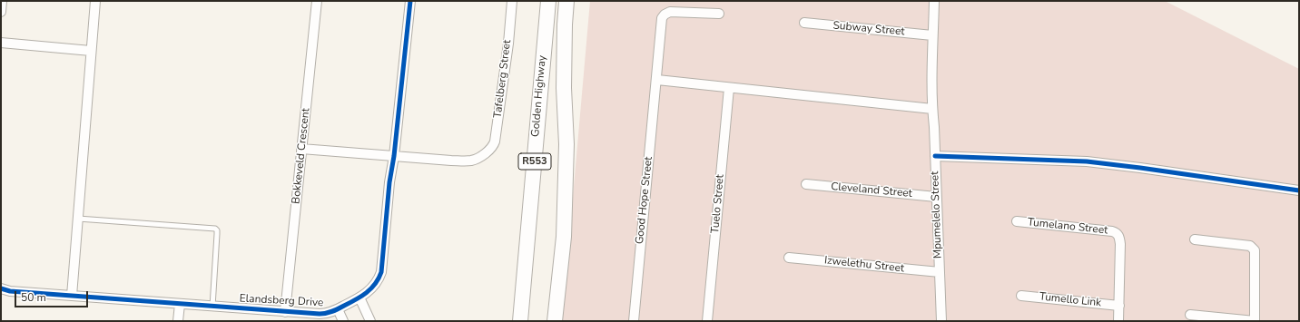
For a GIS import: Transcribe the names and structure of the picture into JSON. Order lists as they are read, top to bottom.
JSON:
{
  "streets": {
    "main road": ["Golden Highway", "R553"],
    "street": [
      "Subway Street",
      "Tafelberg Street",
      "Bokkeveld Crescent",
      "Cleveland Street",
      "Good Hope Street",
      "Tuelo Street",
      "Mpumelelo Street",
      "Tumelano Street",
      "Izwelethu Street",
      "Tumello Link",
      "Elandsberg Drive"
    ]
  },
  "crossings": [
    ["Subway Street", "Mpumelelo Street"],
    ["Tafelberg Street", "Elandsberg Drive"],
    ["Bokkeveld Crescent", "Elandsberg Drive"],
    ["Cleveland Street", "Mpumelelo Street"],
    ["Mpumelelo Street", "Izwelethu Street"],
    ["Tumelano Street", "Tumello Link"]
  ],
  "scale_bar": "50 m"
}
